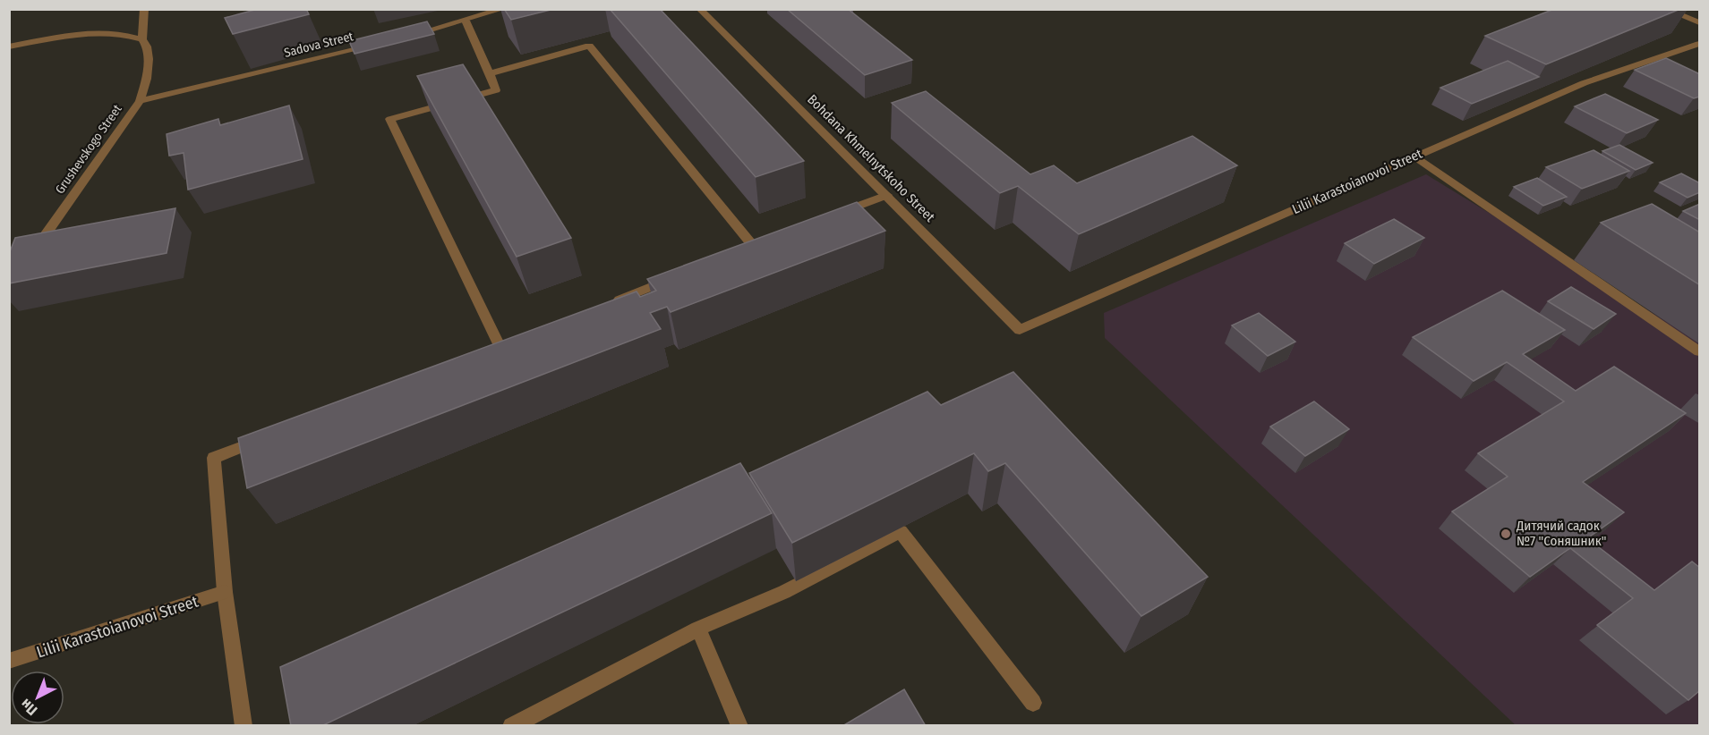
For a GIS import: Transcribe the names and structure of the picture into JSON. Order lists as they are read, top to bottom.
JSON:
{
  "streets": {
    "street": [
      "Sadova Street",
      "Grushevskogo Street",
      "Bohdana Khmelnytskoho Street",
      "Lilii Karastoianovoi Street"
    ]
  },
  "crossings": [
    ["Sadova Street", "Grushevskogo Street"],
    ["Bohdana Khmelnytskoho Street", "Lilii Karastoianovoi Street"]
  ],
  "places": ["Дитячий садок №7 \"Соняшник\""],
  "north": "bottom left"
}
